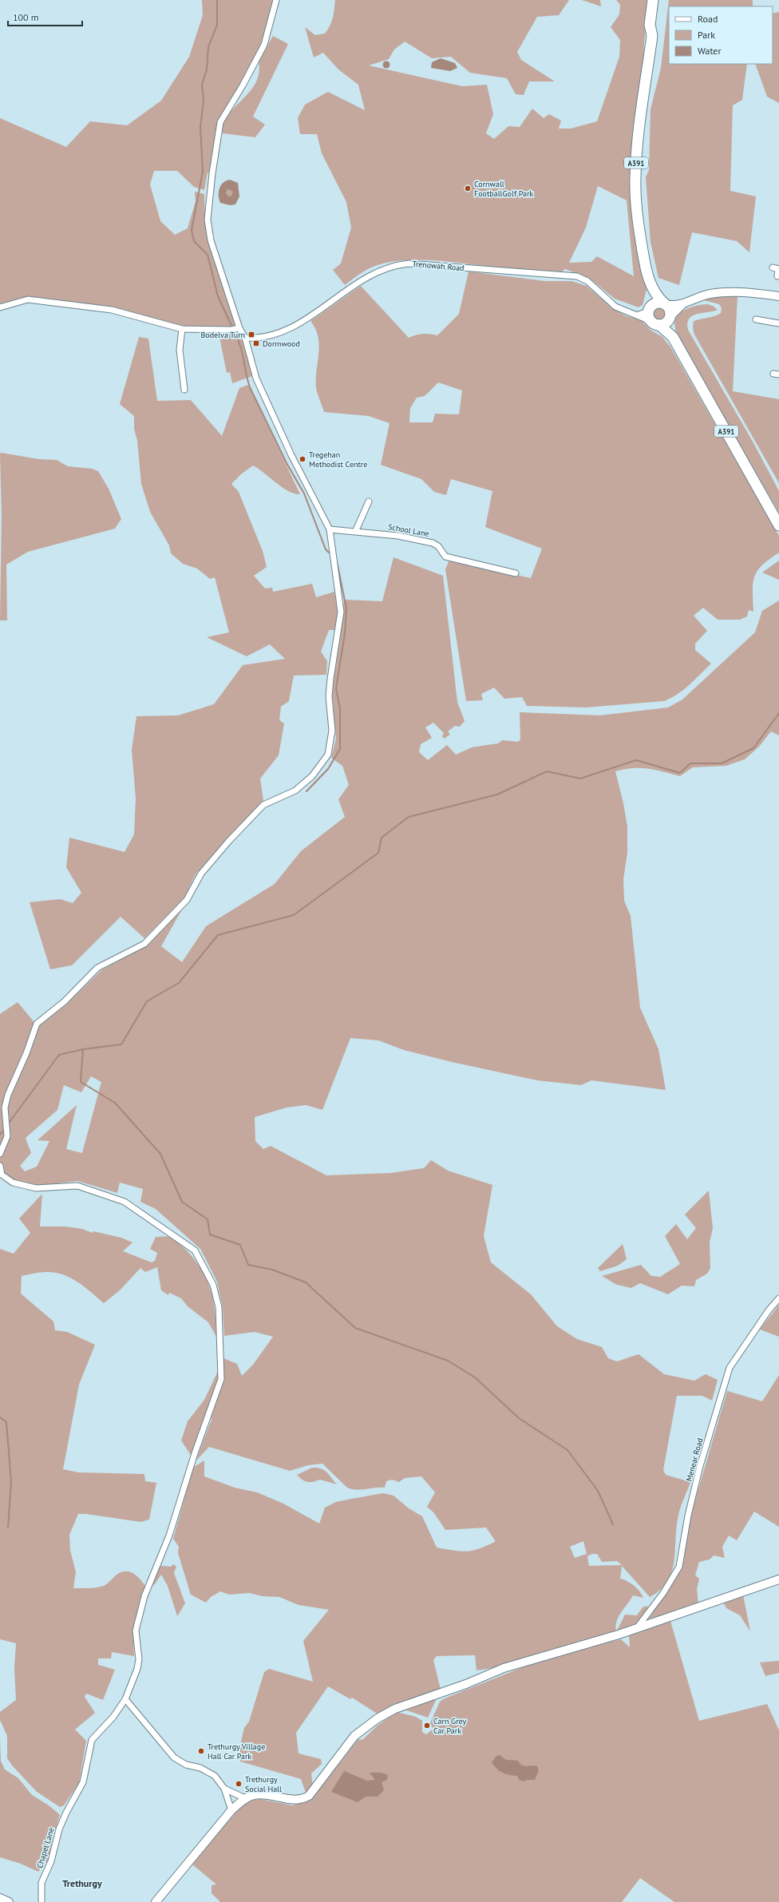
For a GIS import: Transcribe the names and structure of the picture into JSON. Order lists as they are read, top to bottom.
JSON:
{
  "streets": {
    "highway": ["A391"],
    "street": [
      "Trenowah Road",
      "School Lane",
      "Menear Road",
      "Chapel Lane"
    ]
  },
  "crossings": [
    ["A391", "Trenowah Road"]
  ],
  "districts": ["Trethurgy"],
  "places": {
    "other": [
      "Cornwall FootballGolf Park",
      "Tregehan Methodist Centre",
      "Carn Grey Car Park",
      "Trethurgy Village Hall Car Park",
      "Trethurgy Social Hall"
    ],
    "transit": ["Bodelva Turn", "Dormwood"]
  },
  "legend": ["Road", "Park", "Water"],
  "scale_bar": "100 m"
}
